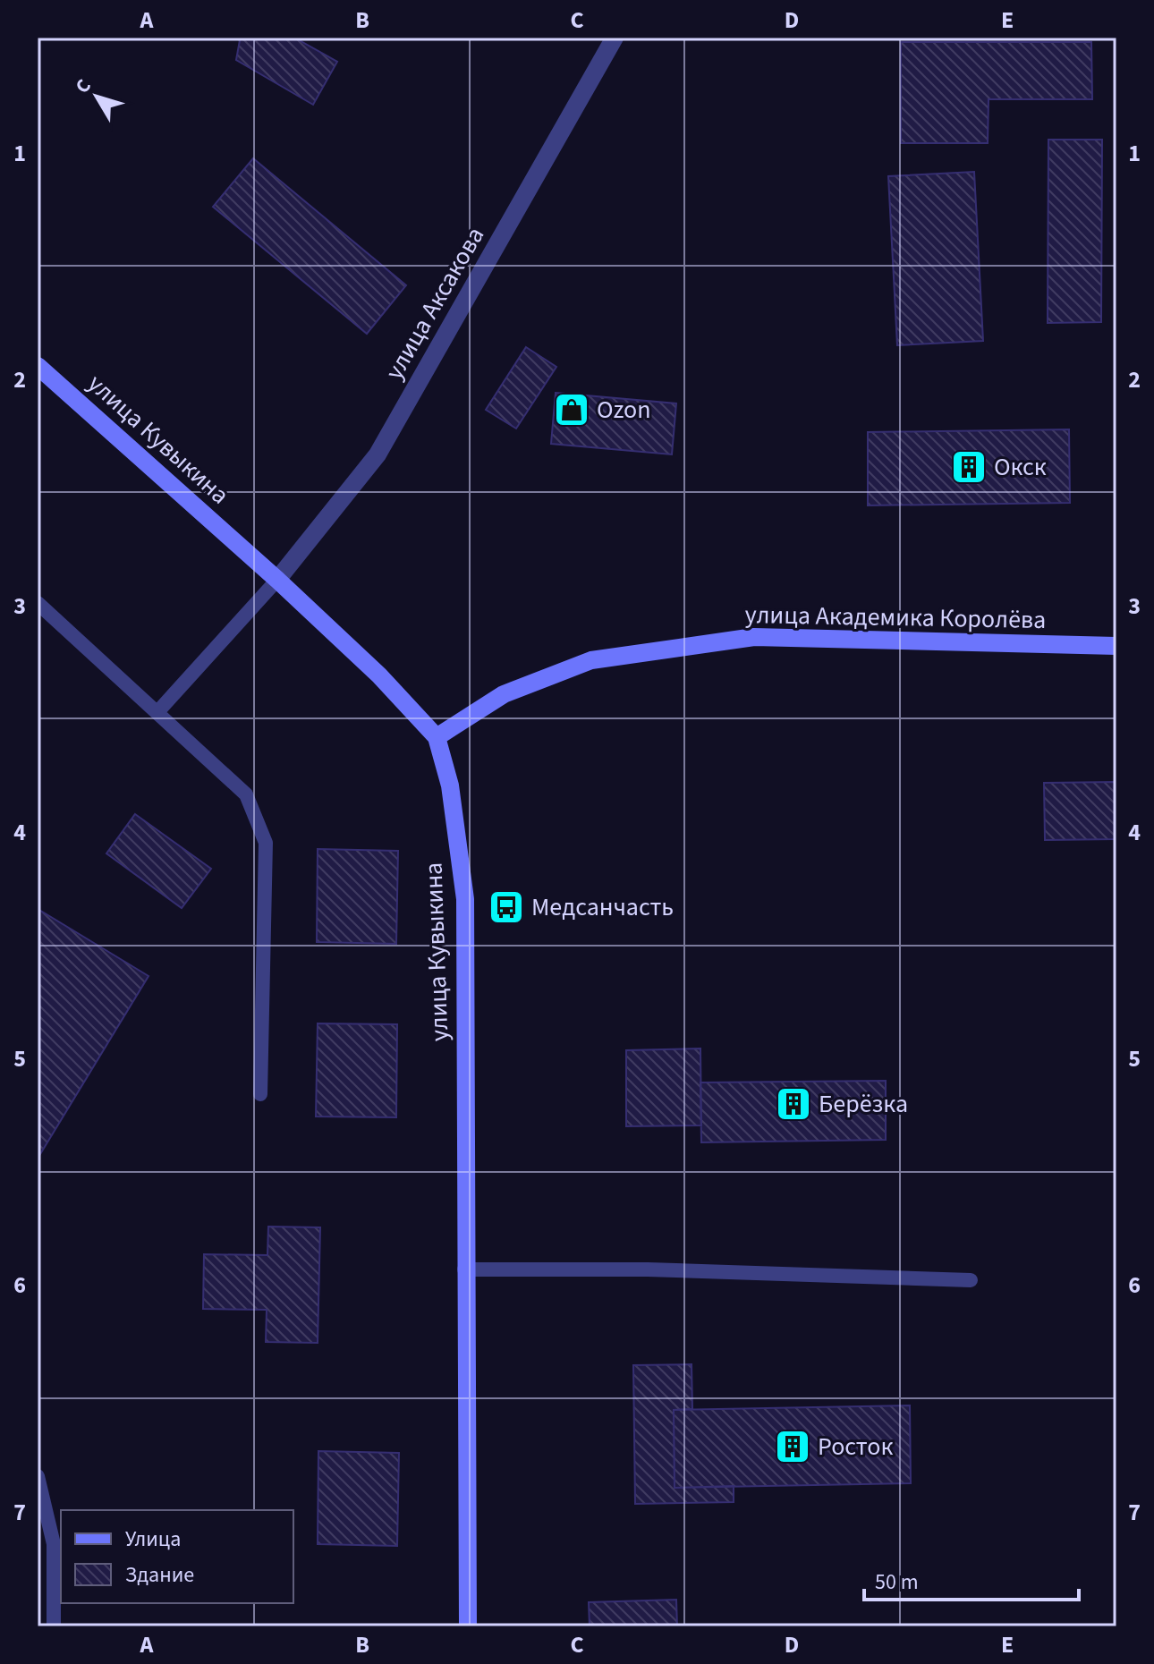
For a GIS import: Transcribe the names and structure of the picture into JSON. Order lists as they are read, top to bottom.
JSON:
{
  "streets": {
    "street": ["улица Аксакова", "улица Кувыкина", "улица Академика Королёва"]
  },
  "crossings": [
    ["улица Аксакова", "улица Кувыкина"],
    ["улица Кувыкина", "улица Академика Королёва"]
  ],
  "places": {
    "shop": ["Ozon"],
    "building": ["Окск", "Берёзка", "Росток"],
    "bus stop": ["Медсанчасть"]
  },
  "legend": ["Улица", "Здание"],
  "scale_bar": "50 m",
  "north": "top left",
  "grid": {
    "columns": [
      "A",
      "B",
      "C",
      "D",
      "E"
    ],
    "rows": [
      "1",
      "2",
      "3",
      "4",
      "5",
      "6",
      "7"
    ]
  }
}
